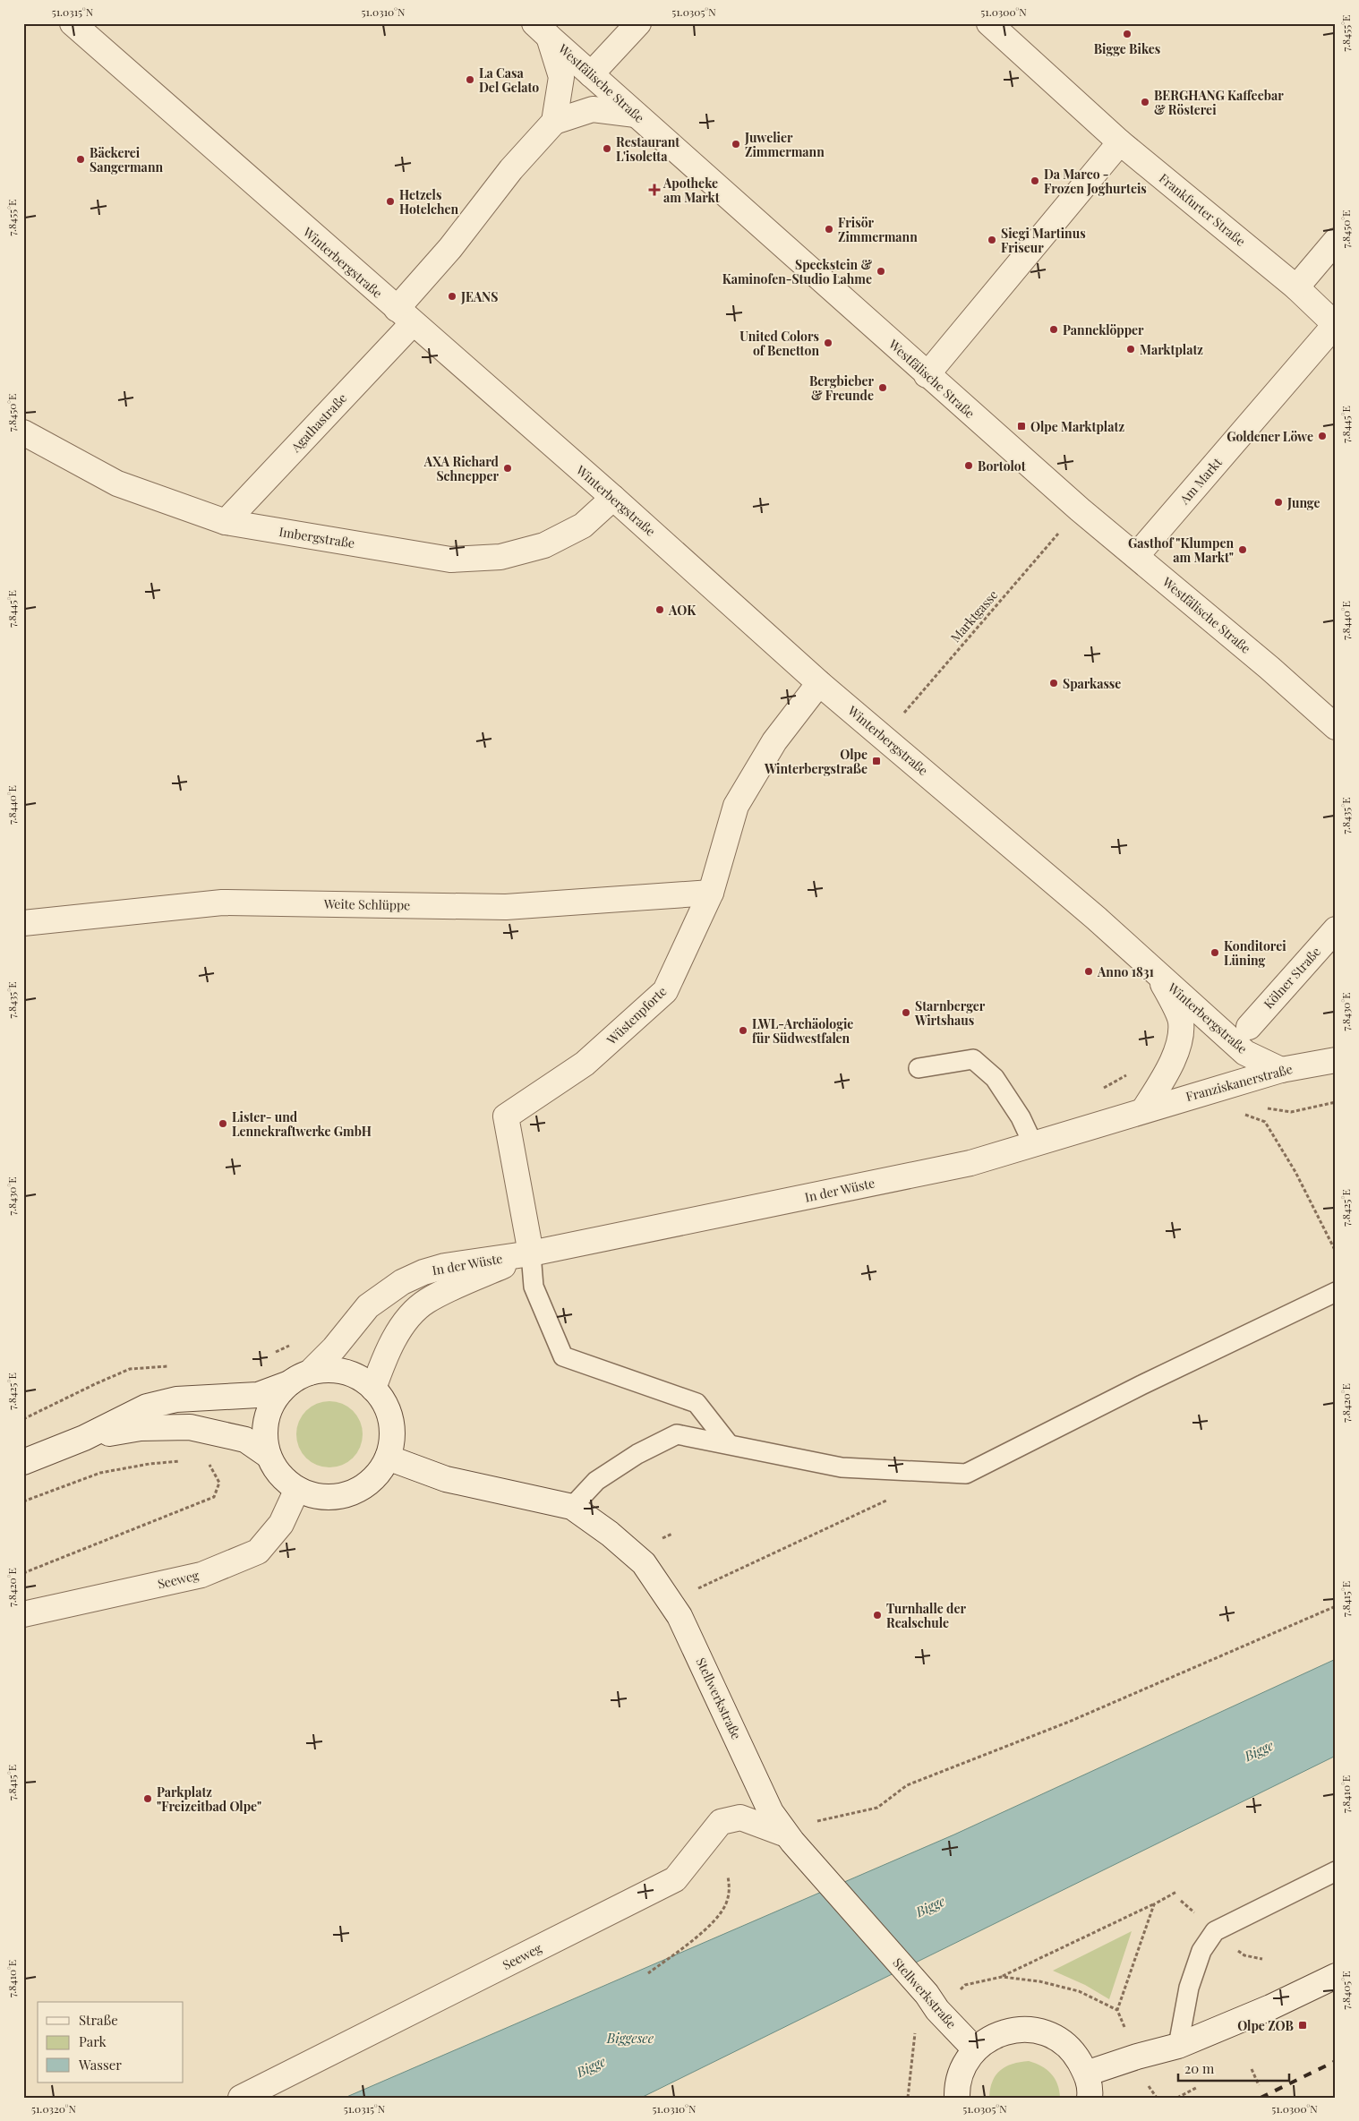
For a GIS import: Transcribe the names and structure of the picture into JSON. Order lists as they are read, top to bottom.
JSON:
{
  "streets": {
    "street": [
      "Westfälische Straße",
      "Frankfurter Straße",
      "Winterbergstraße",
      "Agathastraße",
      "Am Markt",
      "Imbergstraße",
      "Weite Schlüppe",
      "Kölner Straße",
      "Wüstenpforte",
      "Franziskanerstraße",
      "In der Wüste",
      "Seeweg",
      "Stellwerkstraße"
    ],
    "path": ["Marktgasse"]
  },
  "crossings": [
    ["Westfälische Straße", "Agathastraße"],
    ["Westfälische Straße", "Am Markt"],
    ["Westfälische Straße", "Marktgasse"],
    ["Frankfurter Straße", "Am Markt"],
    ["Winterbergstraße", "Agathastraße"],
    ["Winterbergstraße", "Imbergstraße"],
    ["Winterbergstraße", "Marktgasse"],
    ["Winterbergstraße", "Wüstenpforte"],
    ["Winterbergstraße", "Franziskanerstraße"],
    ["Winterbergstraße", "In der Wüste"],
    ["Agathastraße", "Imbergstraße"],
    ["Weite Schlüppe", "Wüstenpforte"],
    ["Wüstenpforte", "In der Wüste"],
    ["Franziskanerstraße", "In der Wüste"],
    ["In der Wüste", "Seeweg"],
    ["In der Wüste", "Stellwerkstraße"],
    ["Seeweg", "Stellwerkstraße"]
  ],
  "water": ["Bigge", "Biggesee"],
  "places": {
    "other": [
      "Bigge Bikes",
      "La Casa Del Gelato",
      "BERGHANG Kaffeebar & Rösterei",
      "Juwelier Zimmermann",
      "Restaurant L'isoletta",
      "Bäckerei Sangermann",
      "Da Marco - Frozen Joghurteis",
      "Hetzels Hotelchen",
      "Frisör Zimmermann",
      "Siegi Martinus Friseur",
      "Speckstein & Kaminofen-Studio Lahme",
      "JEANS",
      "Panneklöpper",
      "United Colors of Benetton",
      "Marktplatz",
      "Bergbieber & Freunde",
      "Goldener Löwe",
      "Bortolot",
      "AXA Richard Schnepper",
      "Junge",
      "Gasthof \"Klumpen am Markt\"",
      "AOK",
      "Sparkasse",
      "Konditorei Lüning",
      "Anno 1831",
      "Starnberger Wirtshaus",
      "LWL-Archäologie für Südwestfalen",
      "Lister- und Lennekraftwerke GmbH",
      "Turnhalle der Realschule",
      "Parkplatz \"Freizeitbad Olpe\""
    ],
    "health": ["Apotheke am Markt"],
    "transit": ["Olpe Marktplatz", "Olpe Winterbergstraße", "Olpe ZOB"]
  },
  "legend": ["Straße", "Park", "Wasser"],
  "scale_bar": "20 m",
  "coordinates": [
    "51.0315°N",
    "51.0310°N",
    "51.0305°N",
    "51.0300°N",
    "7.8455°E",
    "7.8450°E",
    "7.8445°E",
    "7.8440°E",
    "7.8435°E",
    "7.8430°E",
    "7.8425°E",
    "7.8420°E",
    "7.8415°E",
    "7.8410°E",
    "7.8405°E",
    "51.0320°N"
  ]
}
